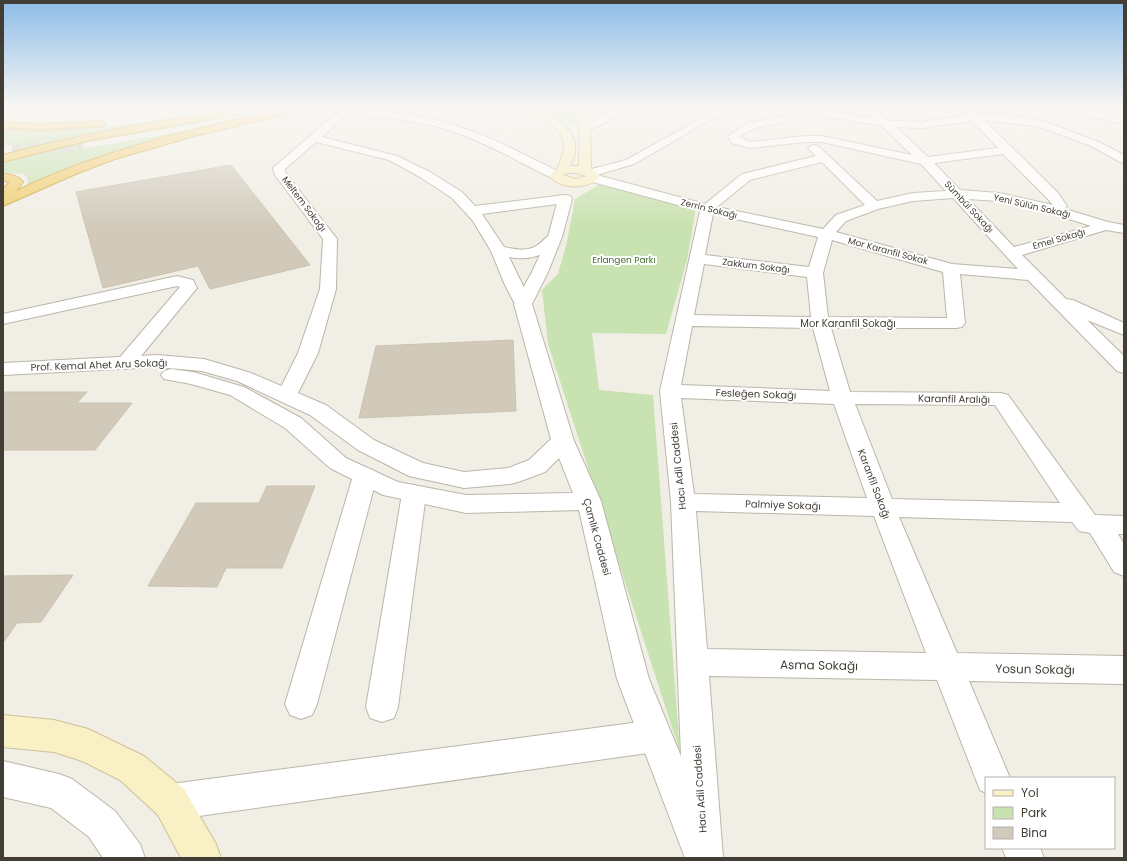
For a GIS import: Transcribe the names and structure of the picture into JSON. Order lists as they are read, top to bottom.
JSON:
{
  "streets": {
    "street": [
      "Meltem Sokağı",
      "Yeni Sülün Sokağı",
      "Sümbül Sokağı",
      "Zerrin Sokağı",
      "Emel Sokağı",
      "Mor Karanfil Sokak",
      "Zakkum Sokağı",
      "Mor Karanfil Sokağı",
      "Prof. Kemal Ahet Aru Sokağı",
      "Fesleğen Sokağı",
      "Karanfil Aralığı",
      "Hacı Adil Caddesi",
      "Karanfil Sokağı",
      "Palmiye Sokağı",
      "Çamlık Caddesi",
      "Asma Sokağı",
      "Yosun Sokağı"
    ]
  },
  "crossings": [
    ["Meltem Sokağı", "Prof. Kemal Ahet Aru Sokağı"],
    ["Yeni Sülün Sokağı", "Sümbül Sokağı"],
    ["Yeni Sülün Sokağı", "Emel Sokağı"],
    ["Yeni Sülün Sokağı", "Karanfil Sokağı"],
    ["Sümbül Sokağı", "Emel Sokağı"],
    ["Sümbül Sokağı", "Karanfil Sokağı"],
    ["Zerrin Sokağı", "Mor Karanfil Sokak"],
    ["Zerrin Sokağı", "Hacı Adil Caddesi"],
    ["Zerrin Sokağı", "Karanfil Sokağı"],
    ["Mor Karanfil Sokak", "Mor Karanfil Sokağı"],
    ["Mor Karanfil Sokak", "Karanfil Sokağı"],
    ["Zakkum Sokağı", "Hacı Adil Caddesi"],
    ["Zakkum Sokağı", "Karanfil Sokağı"],
    ["Mor Karanfil Sokağı", "Hacı Adil Caddesi"],
    ["Mor Karanfil Sokağı", "Karanfil Sokağı"],
    ["Prof. Kemal Ahet Aru Sokağı", "Çamlık Caddesi"],
    ["Fesleğen Sokağı", "Karanfil Aralığı"],
    ["Fesleğen Sokağı", "Hacı Adil Caddesi"],
    ["Fesleğen Sokağı", "Karanfil Sokağı"],
    ["Karanfil Aralığı", "Karanfil Sokağı"],
    ["Hacı Adil Caddesi", "Palmiye Sokağı"],
    ["Hacı Adil Caddesi", "Çamlık Caddesi"],
    ["Hacı Adil Caddesi", "Asma Sokağı"],
    ["Karanfil Sokağı", "Palmiye Sokağı"],
    ["Karanfil Sokağı", "Asma Sokağı"],
    ["Karanfil Sokağı", "Yosun Sokağı"],
    ["Asma Sokağı", "Yosun Sokağı"]
  ],
  "parks": ["Erlangen Parkı"],
  "legend": ["Yol", "Park", "Bina"]
}
